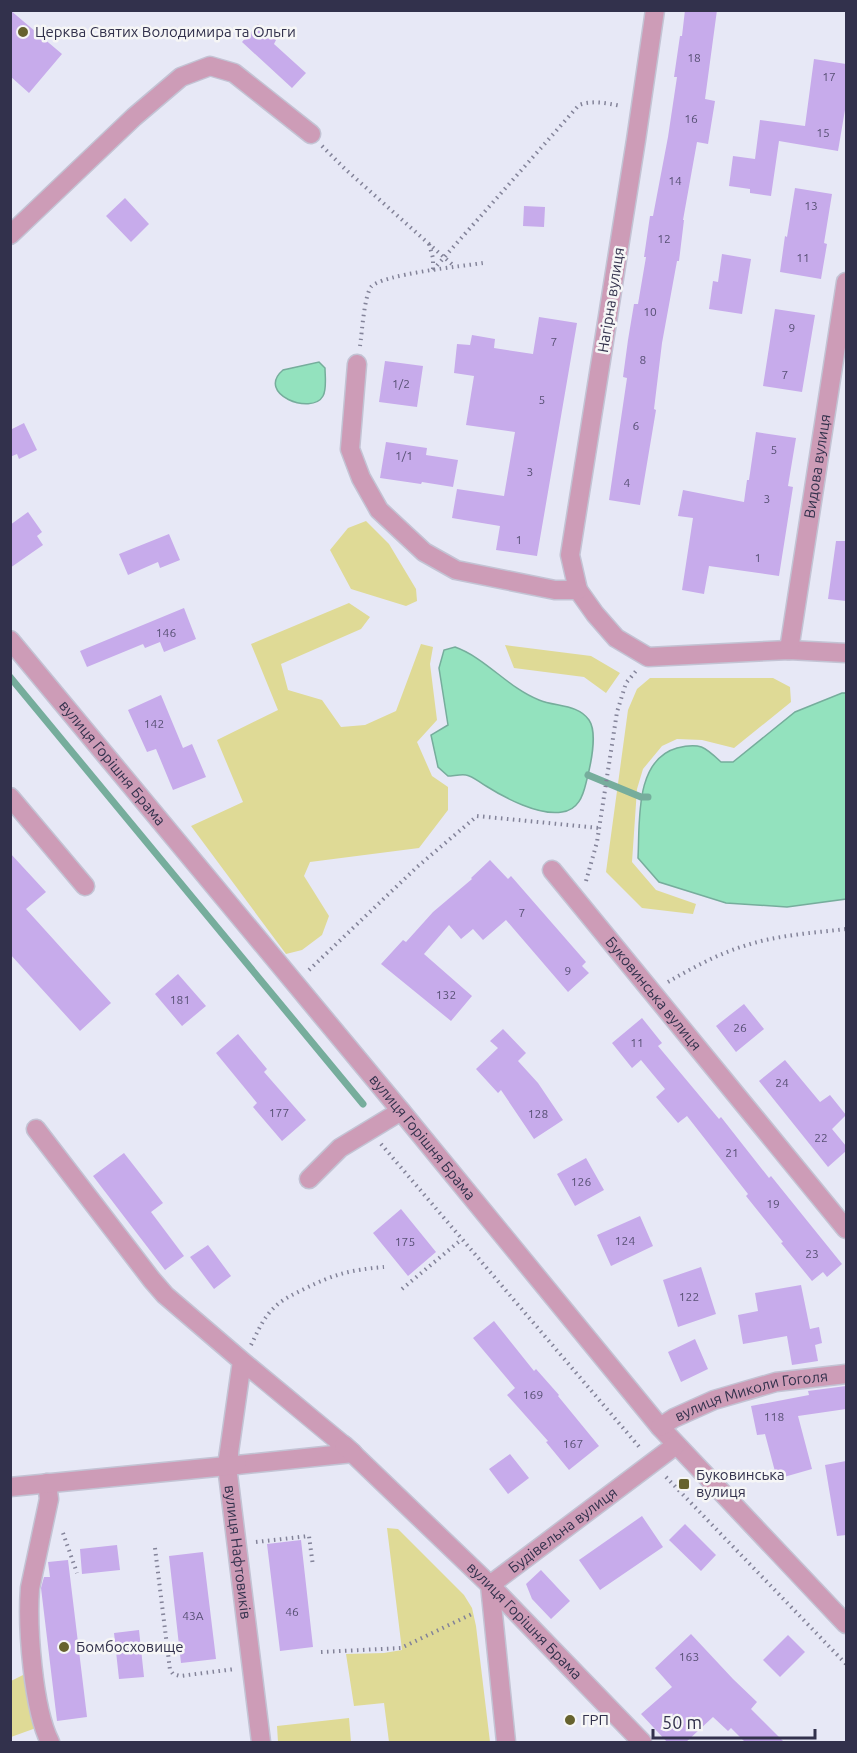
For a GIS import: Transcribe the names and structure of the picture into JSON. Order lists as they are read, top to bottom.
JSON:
{
  "streets": {
    "street": [
      "Нагірна вулиця",
      "Видова вулиця",
      "вулиця Горішня Брама",
      "Буковинська вулиця",
      "вулиця Миколи Гоголя",
      "Будівельна вулиця",
      "вулиця Нафтовиків"
    ]
  },
  "crossings": [
    ["вулиця Горішня Брама", "вулиця Миколи Гоголя"],
    ["вулиця Горішня Брама", "Будівельна вулиця"],
    ["вулиця Горішня Брама", "вулиця Нафтовиків"]
  ],
  "places": {
    "other": ["Церква Святих Володимира та Ольги", "Бомбосховище", "ГРП"],
    "transit": ["Буковинська вулиця"]
  },
  "house_numbers": [
    "18",
    "17",
    "16",
    "15",
    "14",
    "13",
    "12",
    "11",
    "10",
    "9",
    "7",
    "8",
    "7",
    "1/2",
    "5",
    "6",
    "5",
    "1/1",
    "3",
    "4",
    "3",
    "1",
    "1",
    "146",
    "142",
    "7",
    "9",
    "132",
    "181",
    "26",
    "11",
    "24",
    "177",
    "128",
    "22",
    "21",
    "126",
    "19",
    "124",
    "175",
    "23",
    "122",
    "169",
    "118",
    "167",
    "46",
    "43А",
    "163"
  ],
  "scale_bar": "50 m"
}
